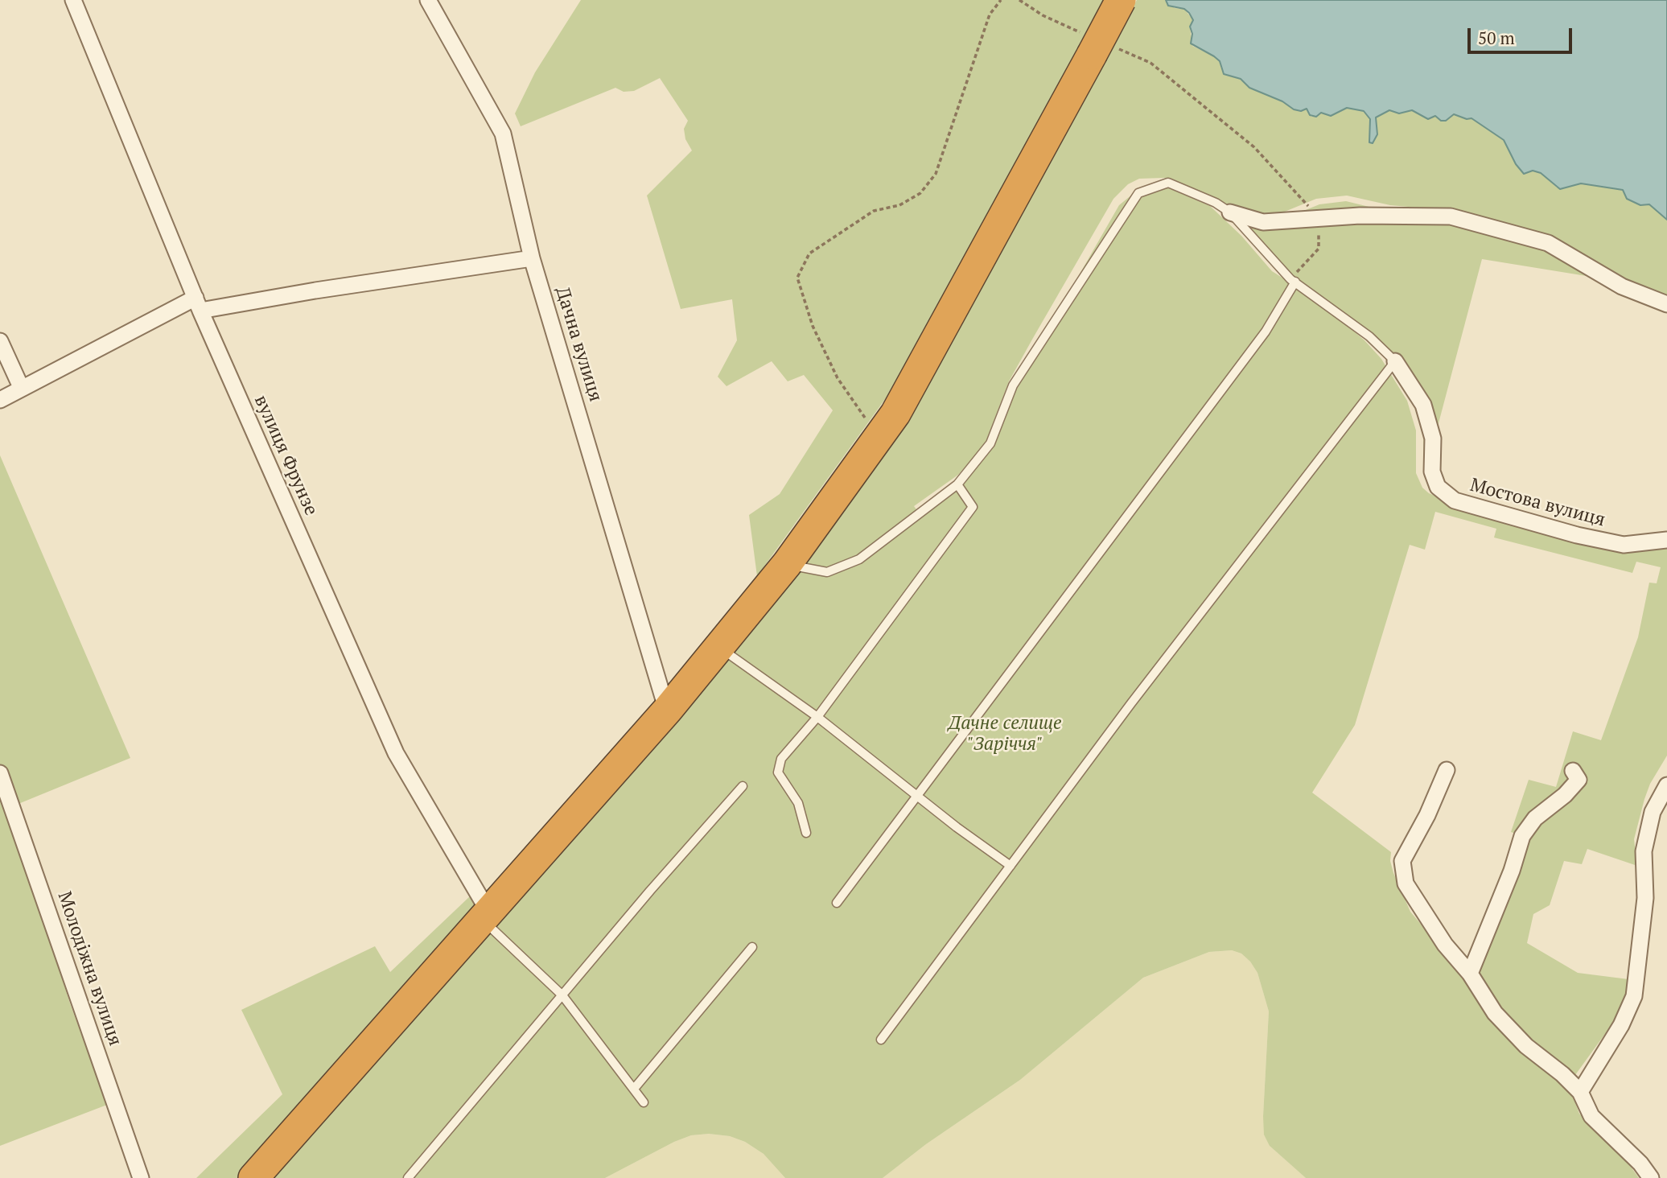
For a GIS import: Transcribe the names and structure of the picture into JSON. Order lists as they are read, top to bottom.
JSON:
{
  "streets": {
    "street": [
      "Дачна вулиця",
      "вулиця Фрунзе",
      "Мостова вулиця",
      "Молодіжна вулиця"
    ]
  },
  "parks": ["Дачне селище \"Заріччя\""],
  "scale_bar": "50 m"
}
